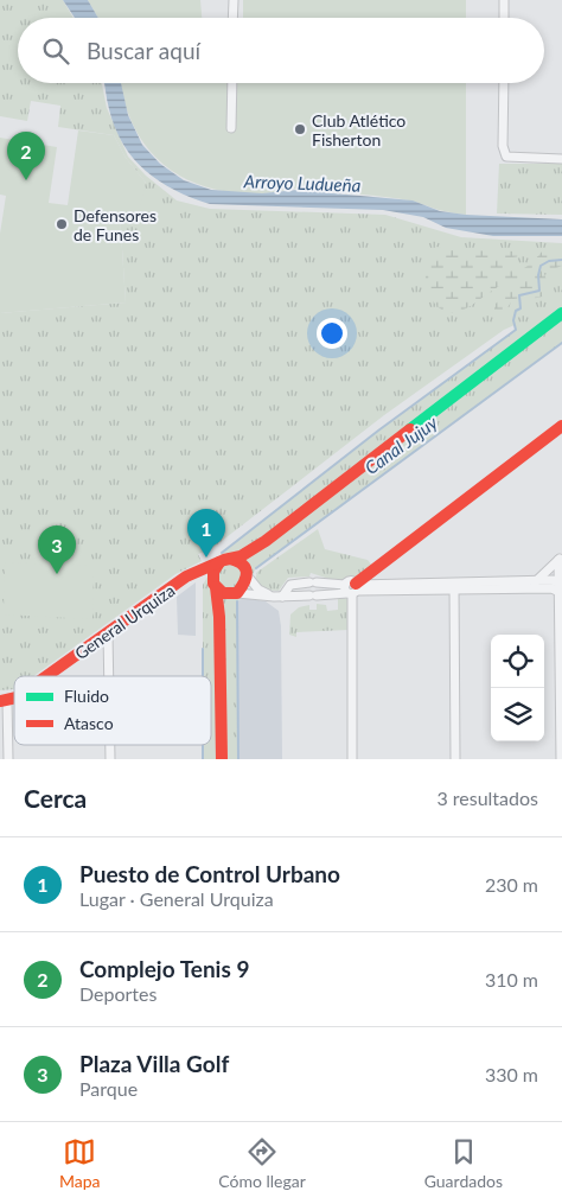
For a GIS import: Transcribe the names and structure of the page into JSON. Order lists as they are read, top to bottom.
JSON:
{
  "streets": {
    "main road": ["General Urquiza"]
  },
  "water": ["Arroyo Ludueña", "Canal Jujuy"],
  "places": ["Club Atlético Fisherton", "Defensores de Funes"],
  "legend": ["Fluido", "Atasco"],
  "page": {
    "search": "Buscar aquí",
    "pins": ["2", "1", "3"],
    "heading": ["Cerca", "3 resultados"],
    "list": [
      {
        "mark": "1",
        "name": "Puesto de Control Urbano",
        "note": "Lugar · General Urquiza",
        "value": "230 m"
      },
      {
        "mark": "2",
        "name": "Complejo Tenis 9",
        "note": "Deportes",
        "value": "310 m"
      },
      {
        "mark": "3",
        "name": "Plaza Villa Golf",
        "note": "Parque",
        "value": "330 m"
      }
    ],
    "nav": ["Mapa", "Cómo llegar", "Guardados"]
  }
}
